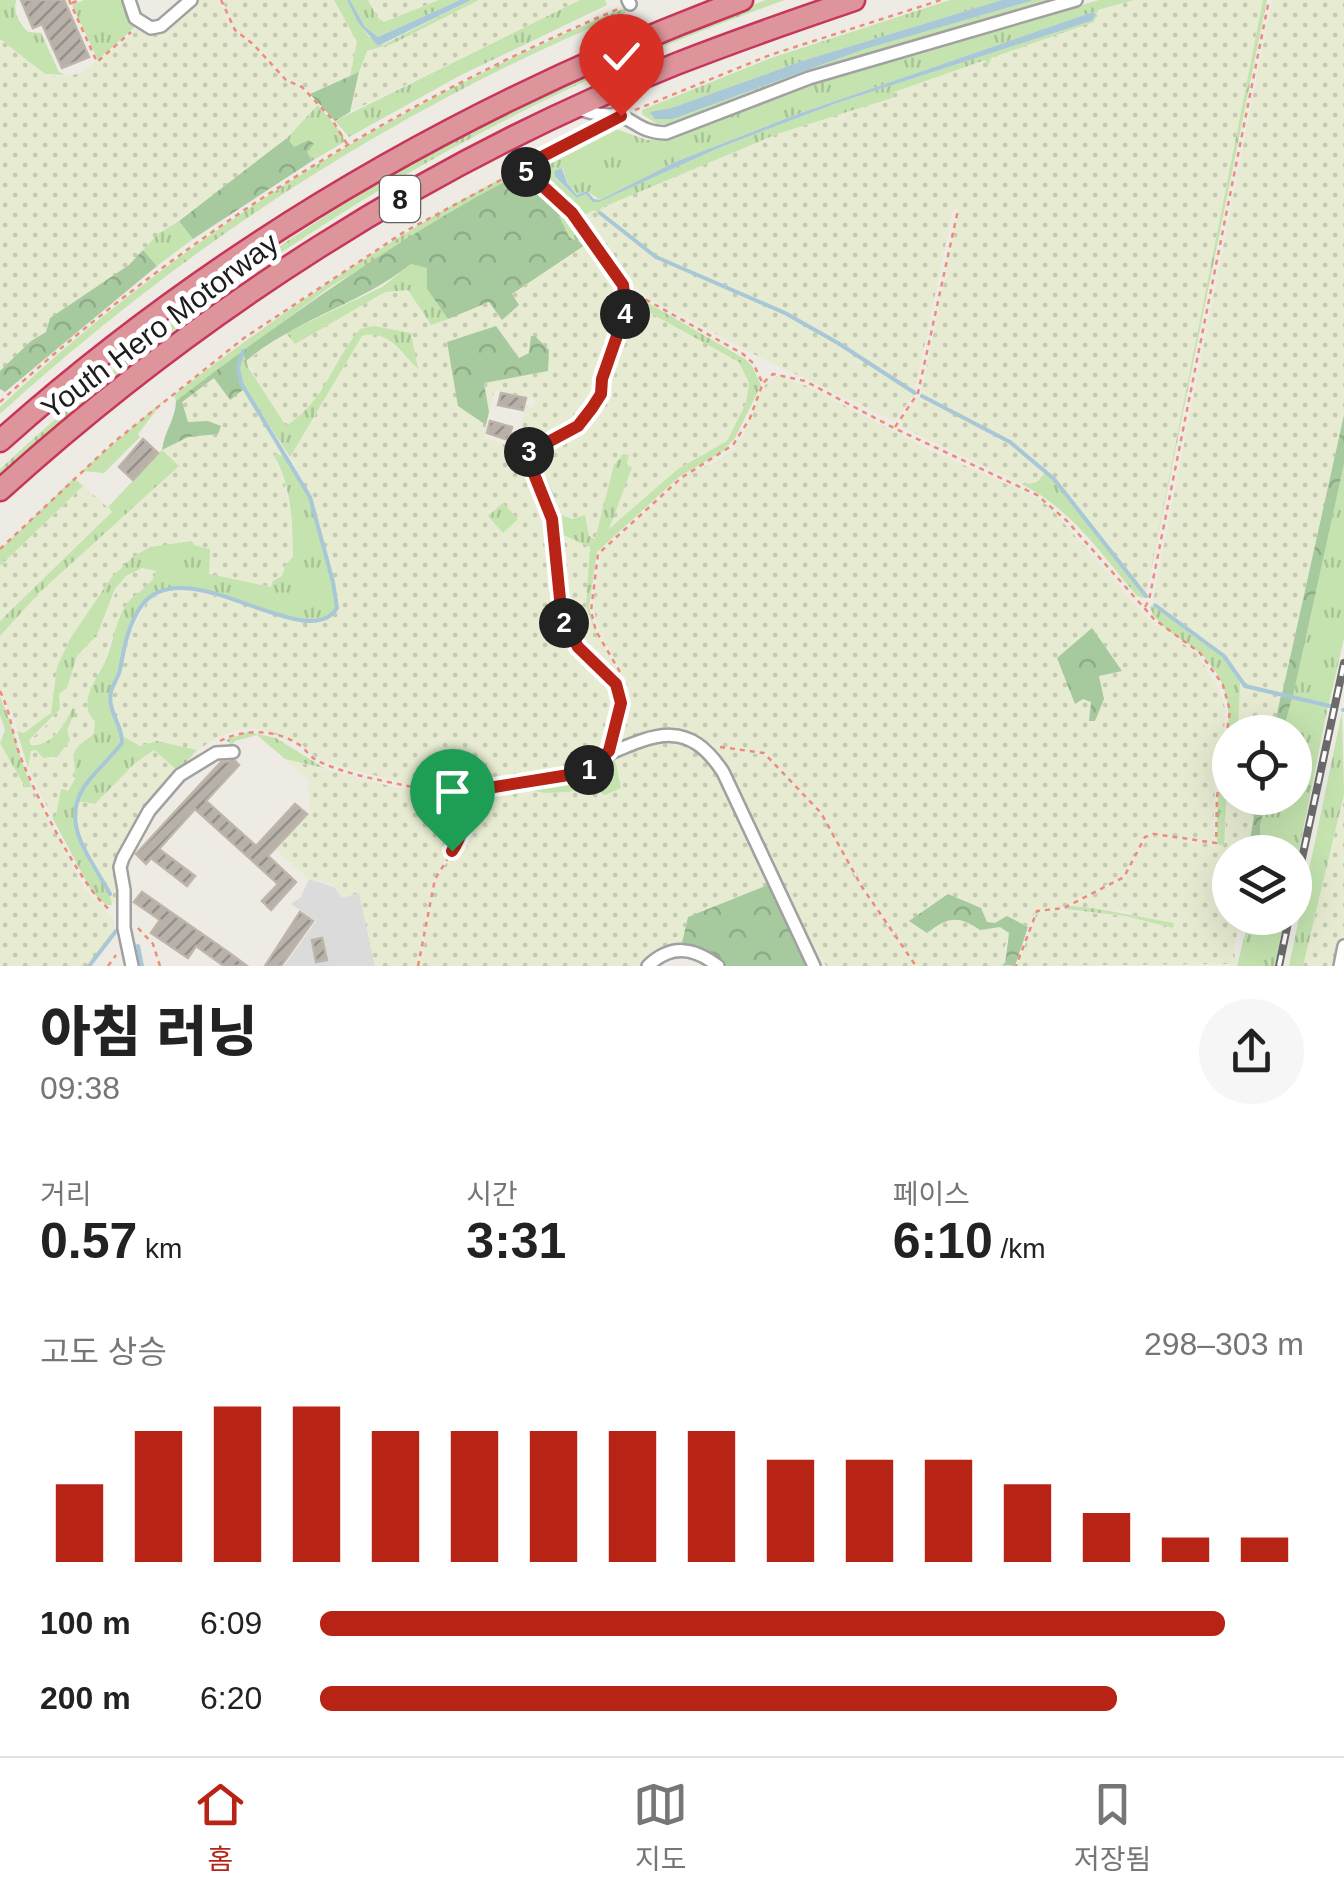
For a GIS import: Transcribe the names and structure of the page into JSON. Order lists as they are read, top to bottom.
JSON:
{
  "streets": {
    "highway": ["8", "Youth Hero Motorway"]
  },
  "page": {
    "pins": [
      "5",
      "4",
      "3",
      "2",
      "1"
    ],
    "heading": ["아침 러닝", "09:38"],
    "stats": [
      ["거리", "0.57 km"],
      ["시간", "3:31"],
      ["페이스", "6:10 /km"]
    ],
    "chart": ["고도 상승", "298–303 m"],
    "list": [
      {
        "name": "100 m",
        "note": "6:09"
      },
      {
        "name": "200 m",
        "note": "6:20"
      }
    ],
    "tabs": ["홈", "지도", "저장됨"]
  }
}
